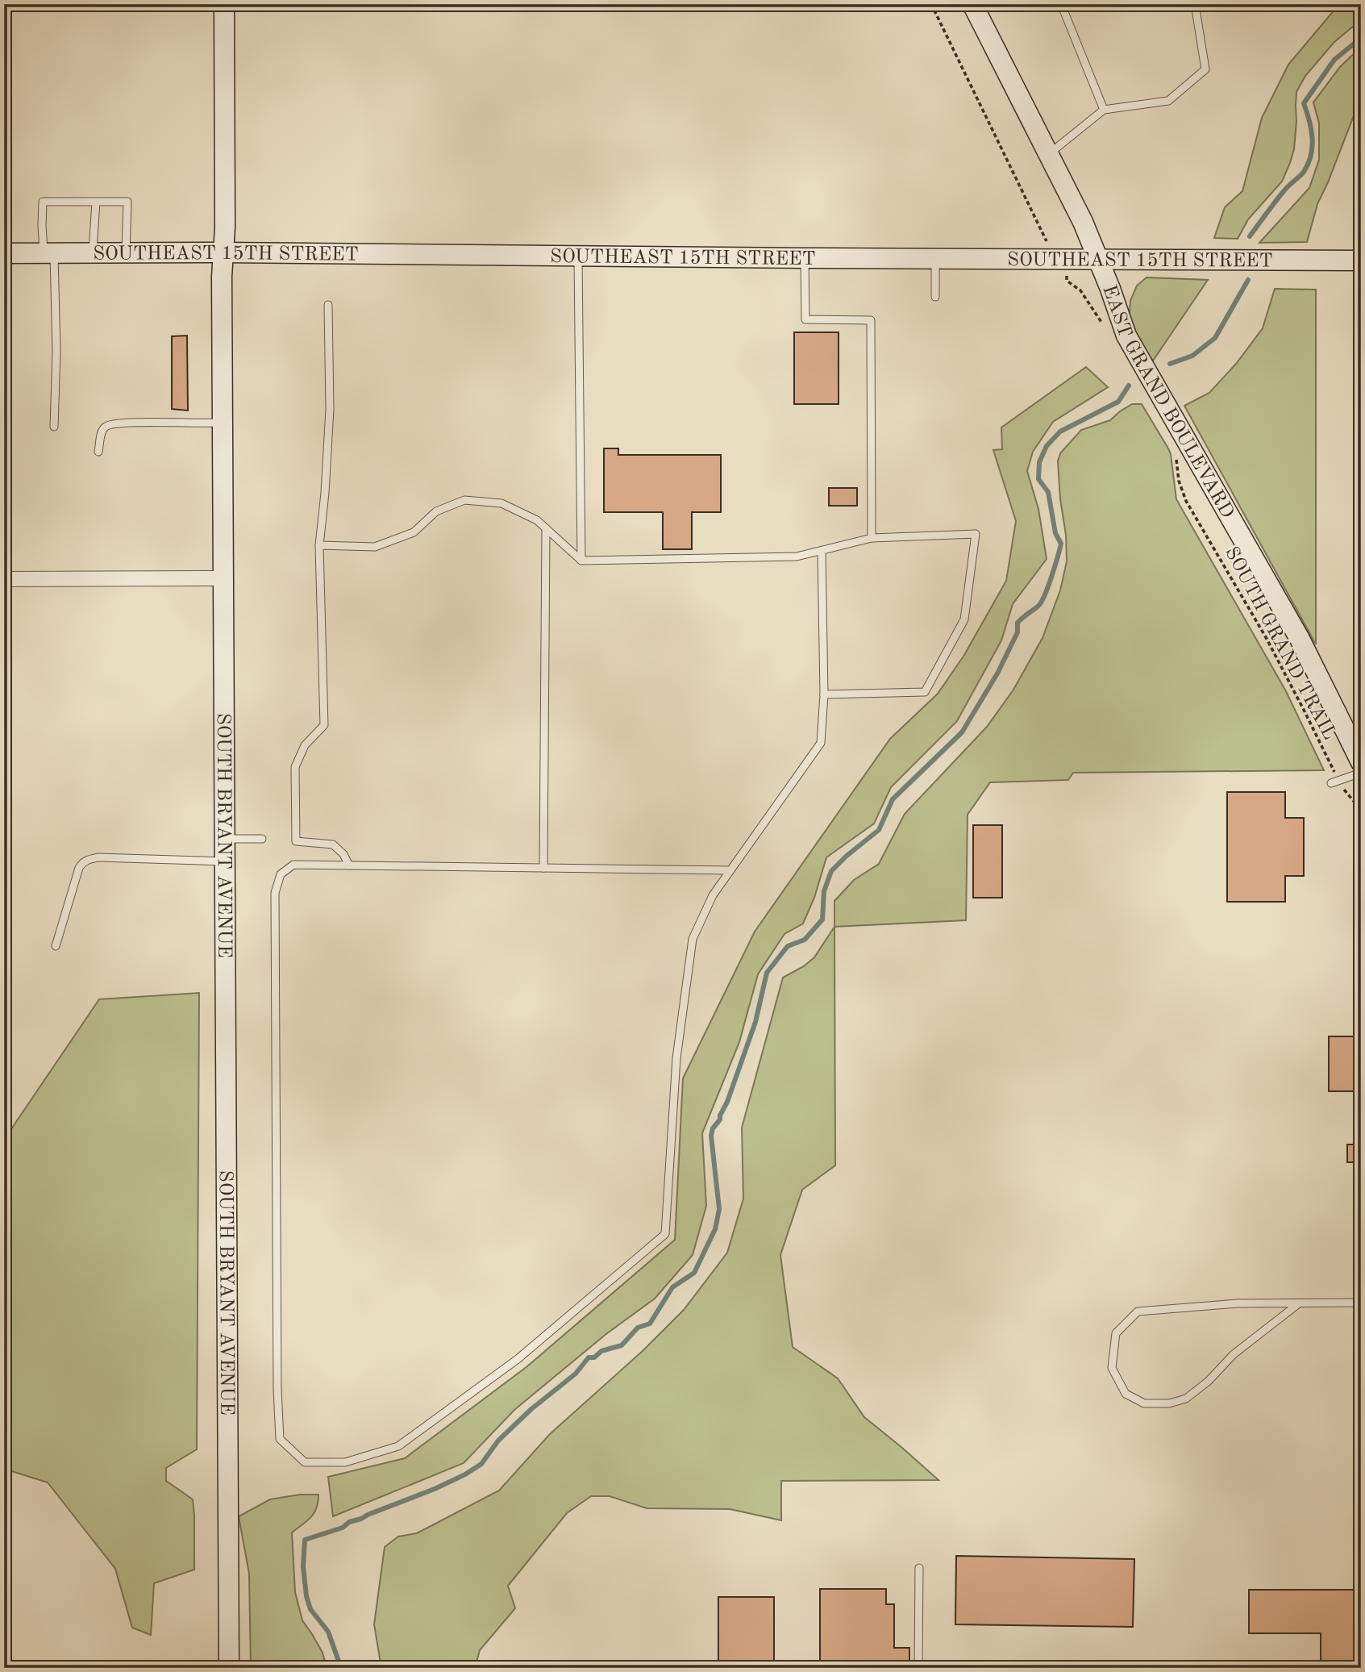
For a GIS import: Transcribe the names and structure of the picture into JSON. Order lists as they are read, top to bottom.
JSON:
{
  "streets": {
    "street": ["SOUTHEAST 15TH STREET", "EAST GRAND BOULEVARD", "SOUTH BRYANT AVENUE"],
    "path": ["SOUTH GRAND TRAIL"]
  },
  "crossings": [
    ["SOUTHEAST 15TH STREET", "EAST GRAND BOULEVARD"],
    ["SOUTHEAST 15TH STREET", "SOUTH BRYANT AVENUE"]
  ]
}
